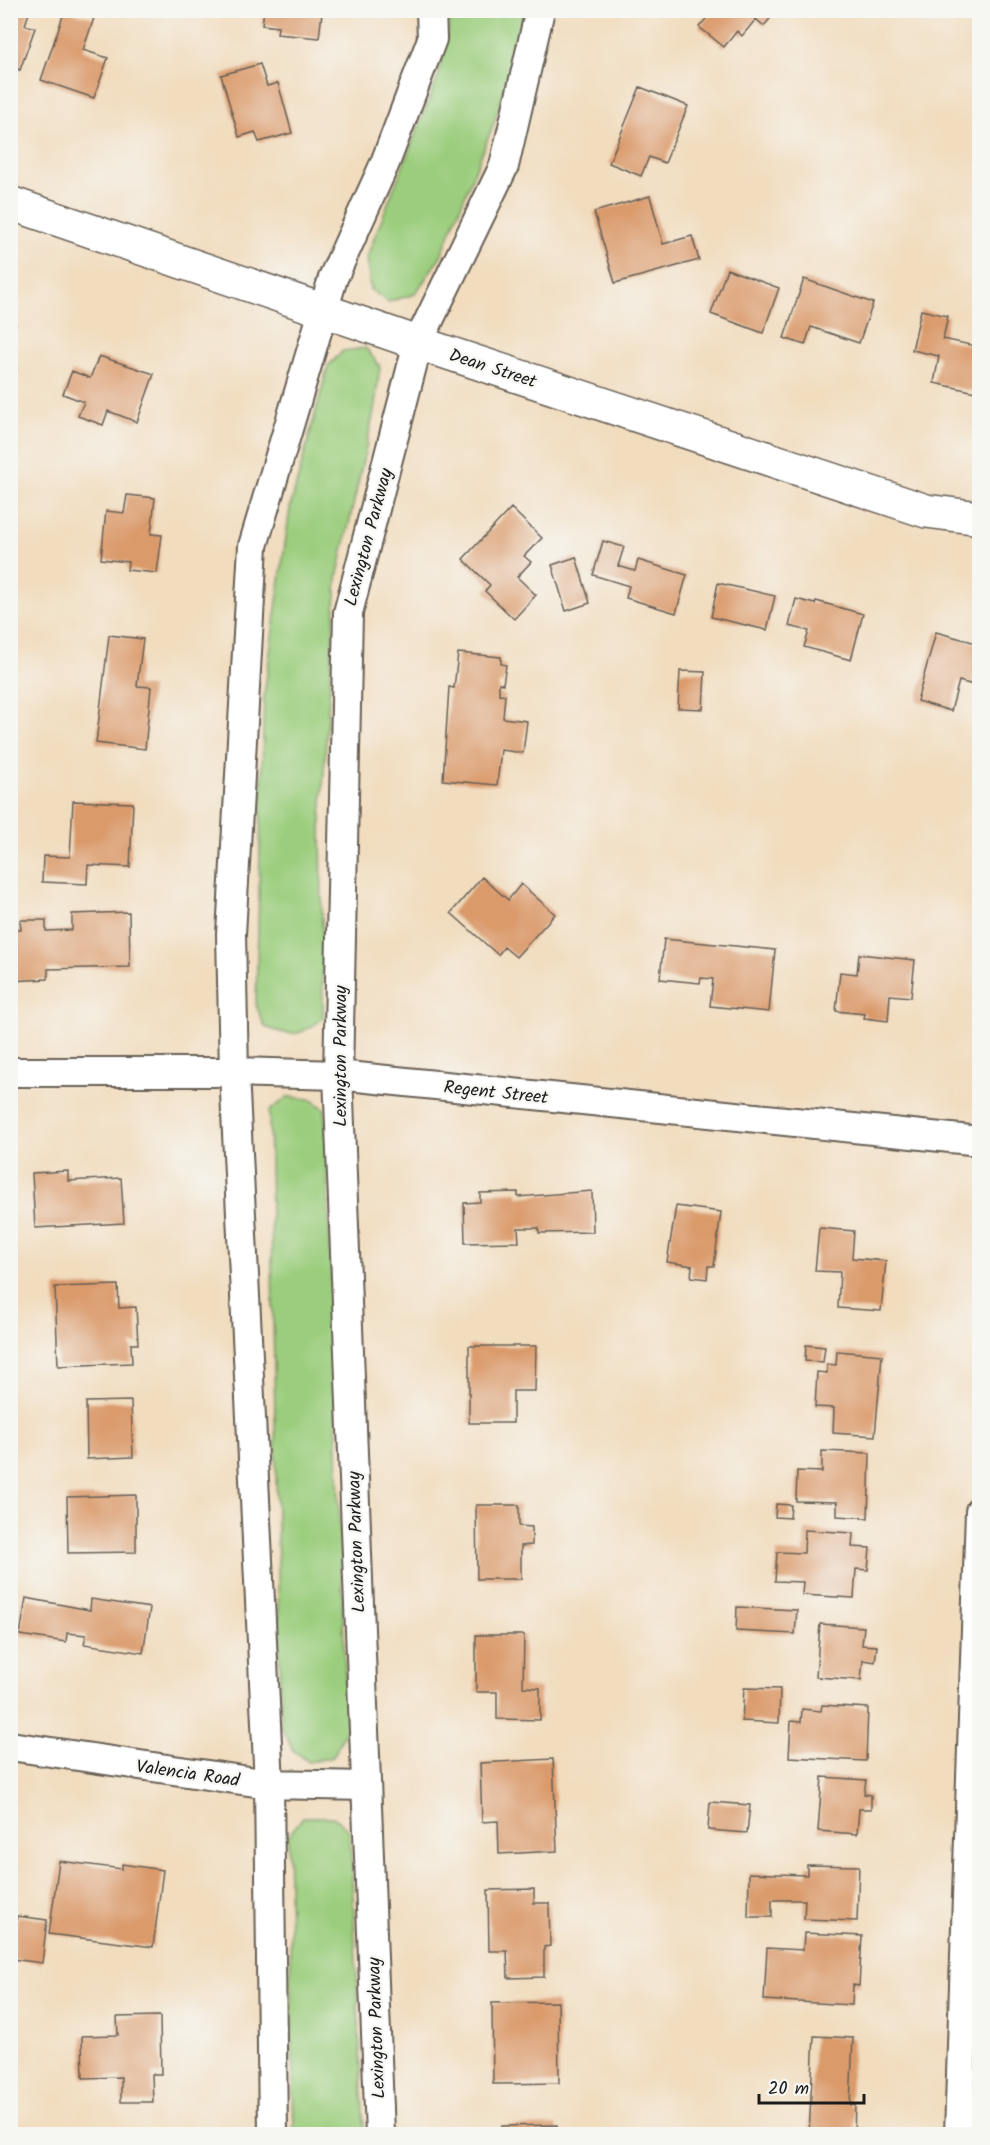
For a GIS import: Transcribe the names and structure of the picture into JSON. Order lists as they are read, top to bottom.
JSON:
{
  "streets": {
    "street": [
      "Dean Street",
      "Lexington Parkway",
      "Regent Street",
      "Valencia Road"
    ]
  },
  "crossings": [
    ["Dean Street", "Lexington Parkway"],
    ["Lexington Parkway", "Regent Street"],
    ["Lexington Parkway", "Valencia Road"]
  ],
  "scale_bar": "20 m"
}
